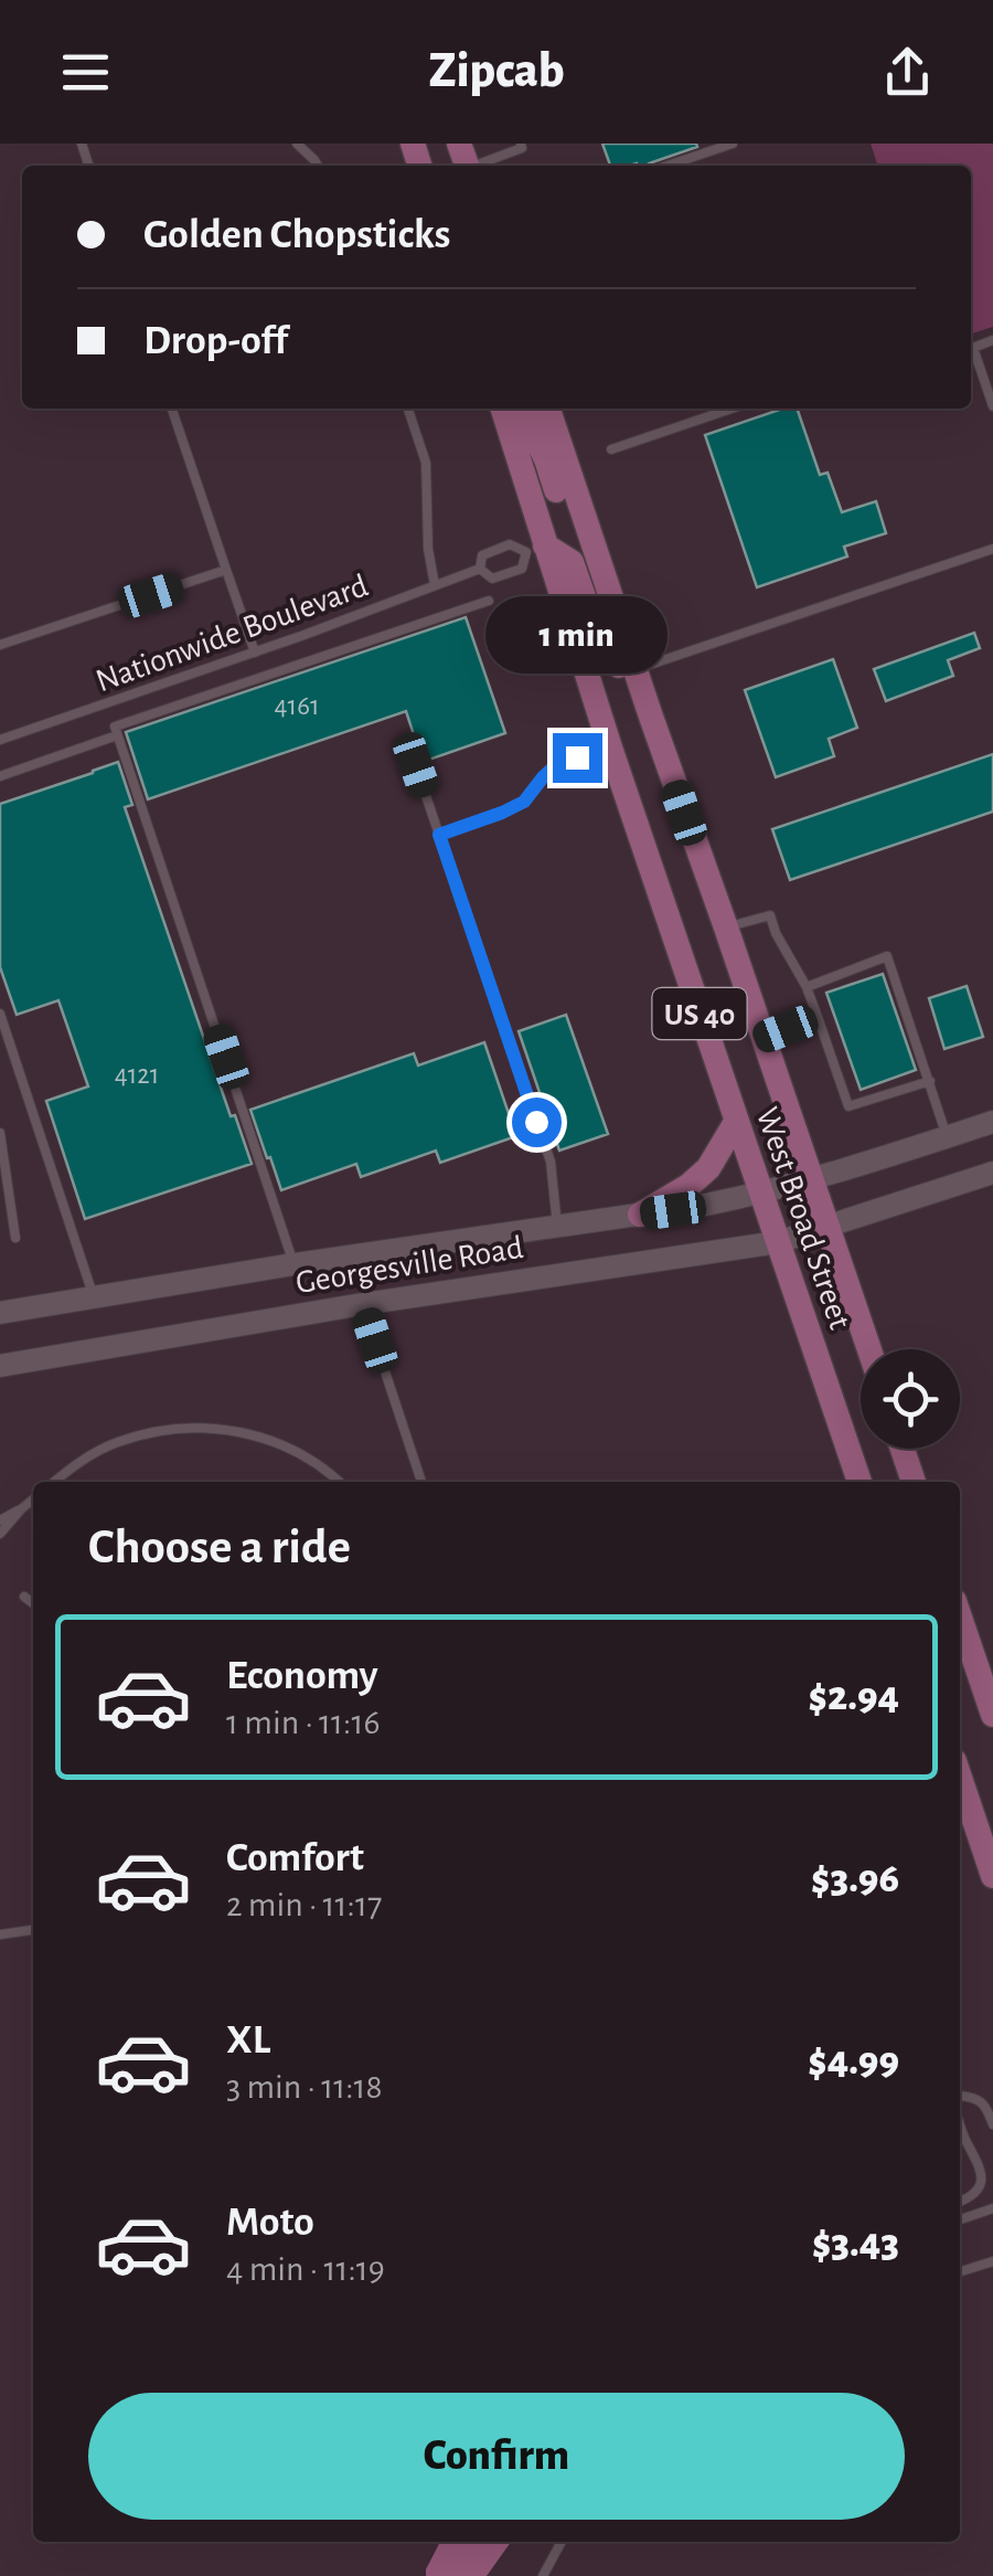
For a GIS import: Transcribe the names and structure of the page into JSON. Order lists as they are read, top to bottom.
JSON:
{
  "streets": {
    "main road": ["US 40", "West Broad Street", "Georgesville Road"],
    "lane": ["Nationwide Boulevard"]
  },
  "crossings": [
    ["Nationwide Boulevard", "West Broad Street"],
    ["West Broad Street", "Georgesville Road"]
  ],
  "house_numbers": ["4161", "4121"],
  "page": {
    "header": "Zipcab",
    "banner": ["Golden Chopsticks", "Drop-off"],
    "bubble": "1 min",
    "heading": "Choose a ride",
    "list": [
      {
        "name": "Economy",
        "note": "1 min · 11:16",
        "value": "$2.94"
      },
      {
        "name": "Comfort",
        "note": "2 min · 11:17",
        "value": "$3.96"
      },
      {
        "name": "XL",
        "note": "3 min · 11:18",
        "value": "$4.99"
      },
      {
        "name": "Moto",
        "note": "4 min · 11:19",
        "value": "$3.43"
      }
    ],
    "buttons": "Confirm"
  }
}
